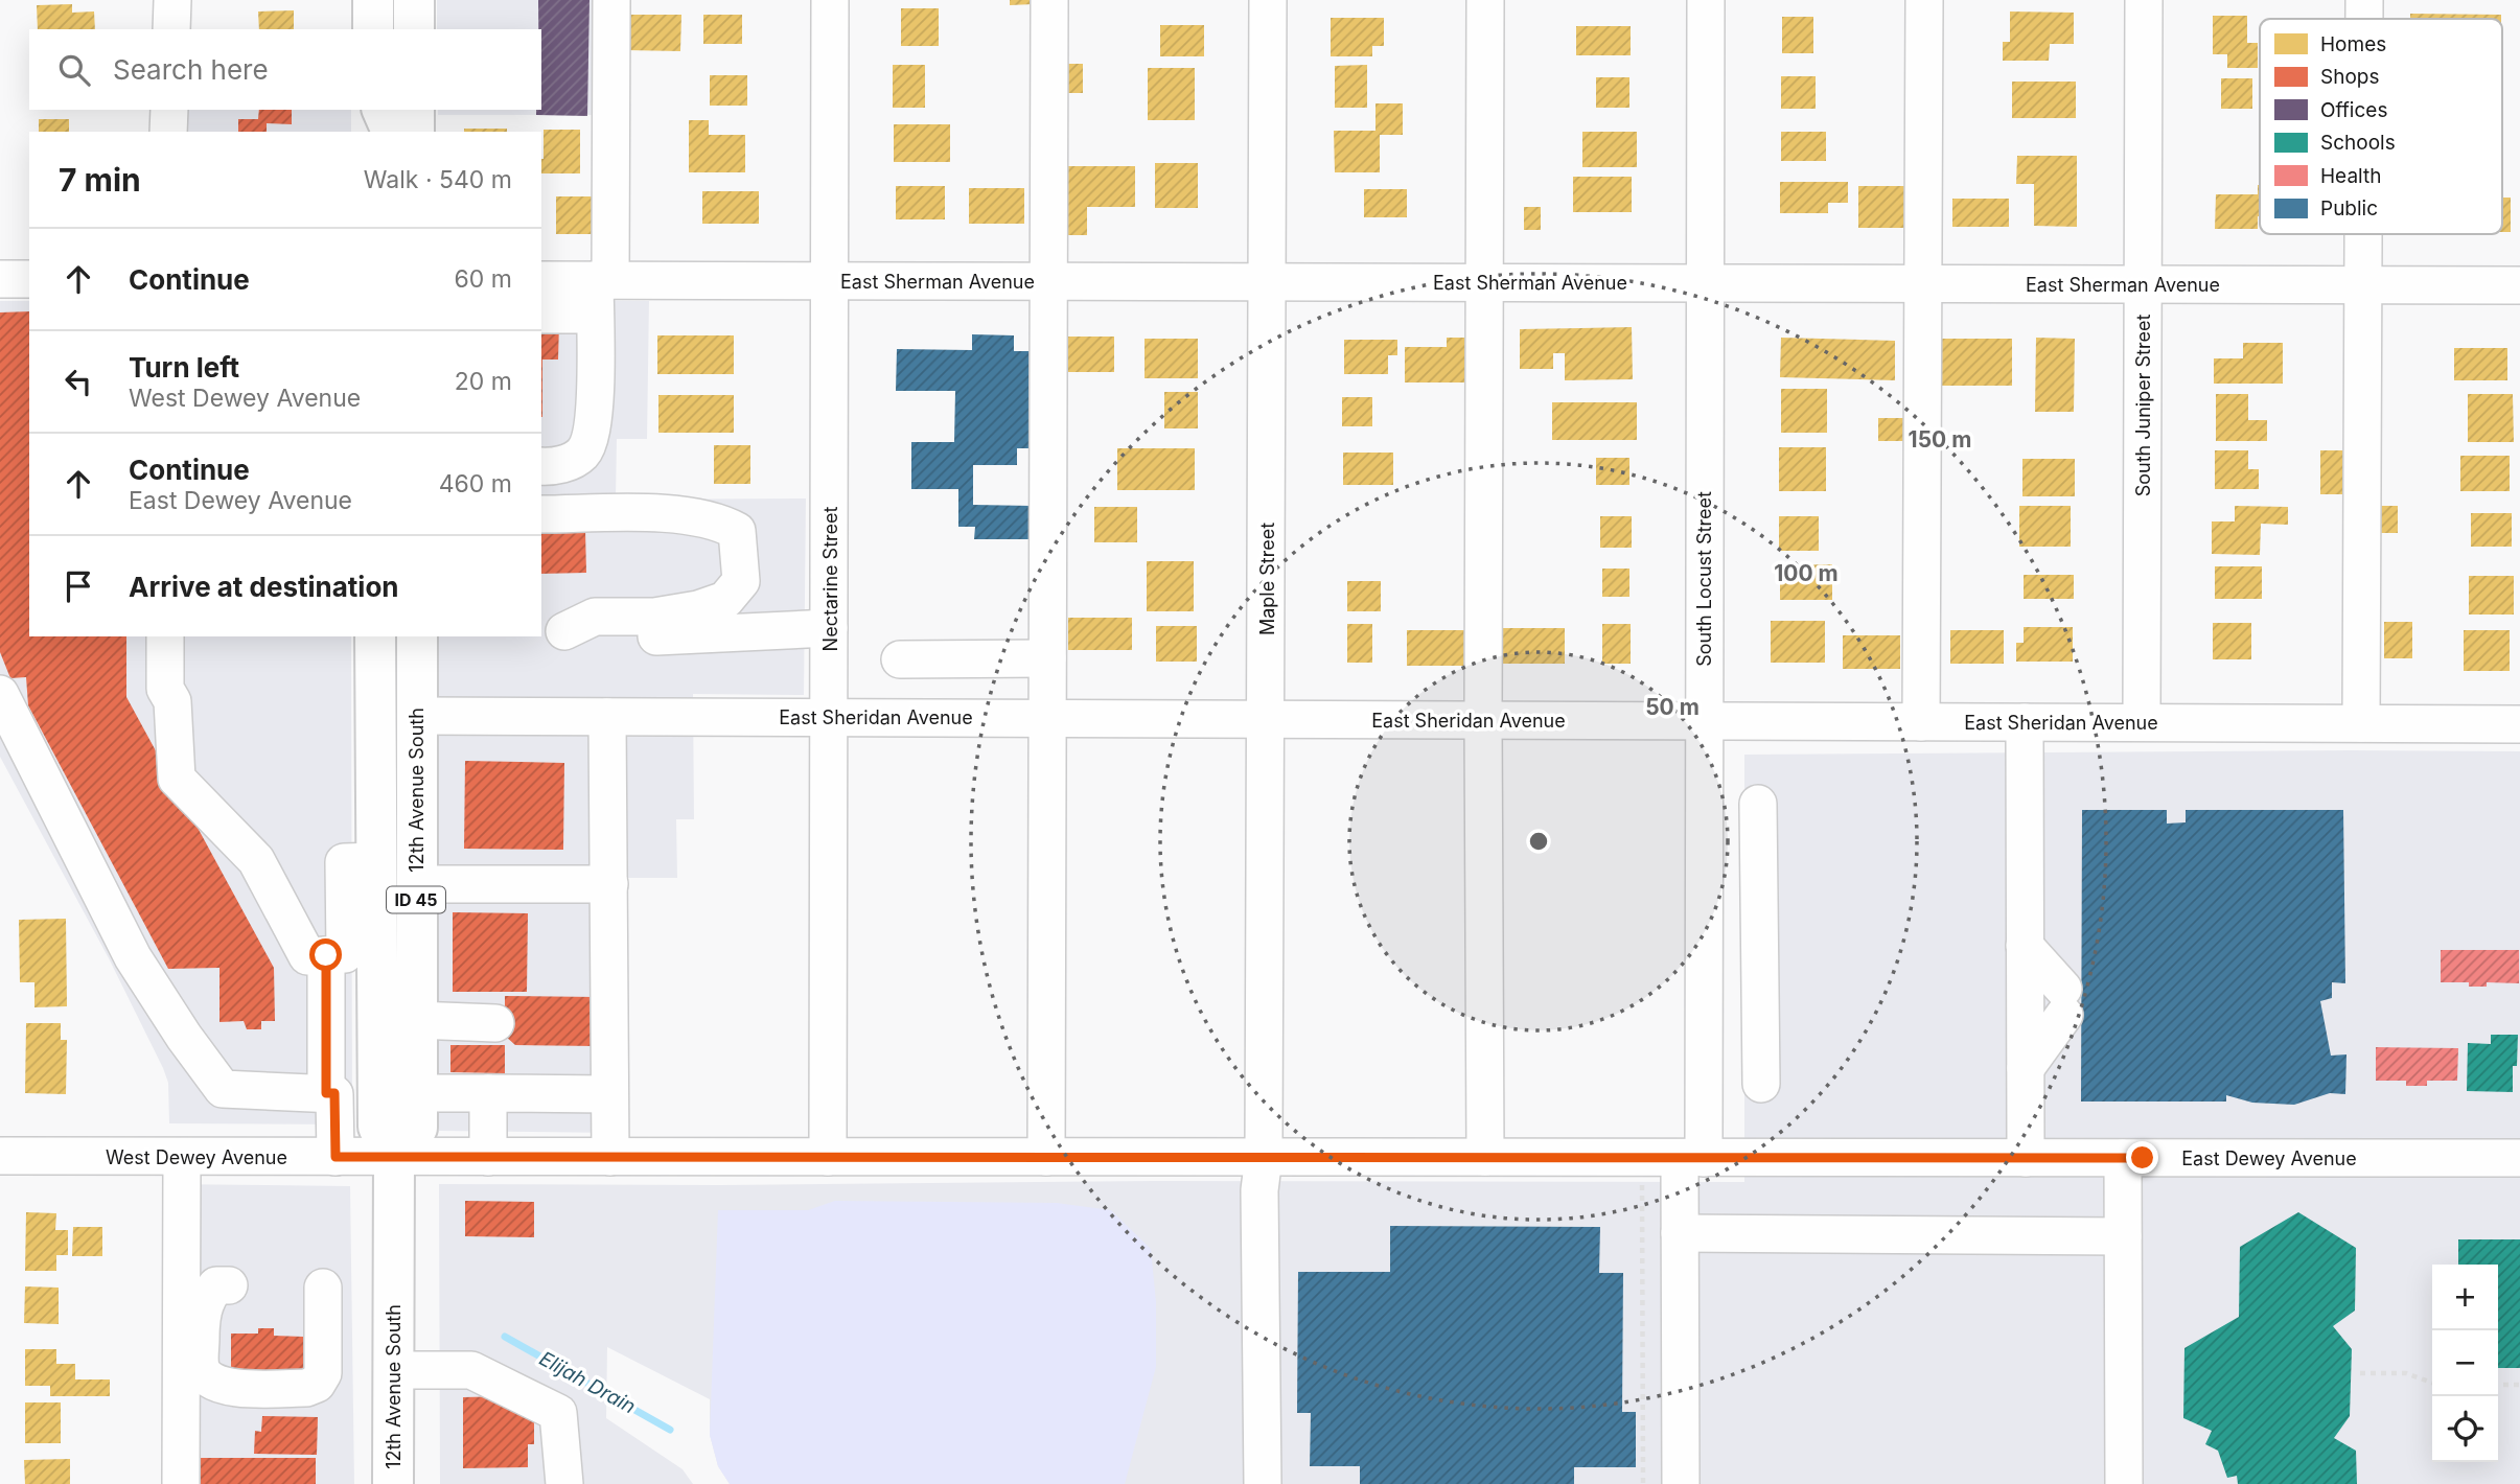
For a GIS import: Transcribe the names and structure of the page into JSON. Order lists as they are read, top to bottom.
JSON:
{
  "streets": {
    "main road": ["12th Avenue South", "ID 45"],
    "street": [
      "East Sherman Avenue",
      "South Juniper Street",
      "Nectarine Street",
      "Maple Street",
      "South Locust Street",
      "East Sheridan Avenue",
      "West Dewey Avenue",
      "East Dewey Avenue"
    ]
  },
  "crossings": [
    ["East Sherman Avenue", "South Juniper Street"],
    ["East Sherman Avenue", "Nectarine Street"],
    ["East Sherman Avenue", "Maple Street"],
    ["East Sherman Avenue", "South Locust Street"],
    ["South Juniper Street", "East Sheridan Avenue"],
    ["Nectarine Street", "East Sheridan Avenue"],
    ["Nectarine Street", "East Dewey Avenue"],
    ["Maple Street", "East Sheridan Avenue"],
    ["Maple Street", "East Dewey Avenue"],
    ["South Locust Street", "East Sheridan Avenue"],
    ["South Locust Street", "East Dewey Avenue"],
    ["East Sheridan Avenue", "12th Avenue South"],
    ["12th Avenue South", "West Dewey Avenue"],
    ["12th Avenue South", "East Dewey Avenue"],
    ["West Dewey Avenue", "East Dewey Avenue"]
  ],
  "water": ["Elijah Drain"],
  "legend": [
    "Homes",
    "Shops",
    "Offices",
    "Schools",
    "Health",
    "Public"
  ],
  "page": {
    "search": "Search here",
    "heading": ["7 min", "Walk · 540 m"],
    "list": [
      ["Continue", "60 m"],
      ["Turn left", "West Dewey Avenue", "20 m"],
      ["Continue", "East Dewey Avenue", "460 m"],
      "Arrive at destination"
    ],
    "map_buttons": ["+", "−"]
  },
  "rings": ["150 m", "100 m", "50 m"]
}
